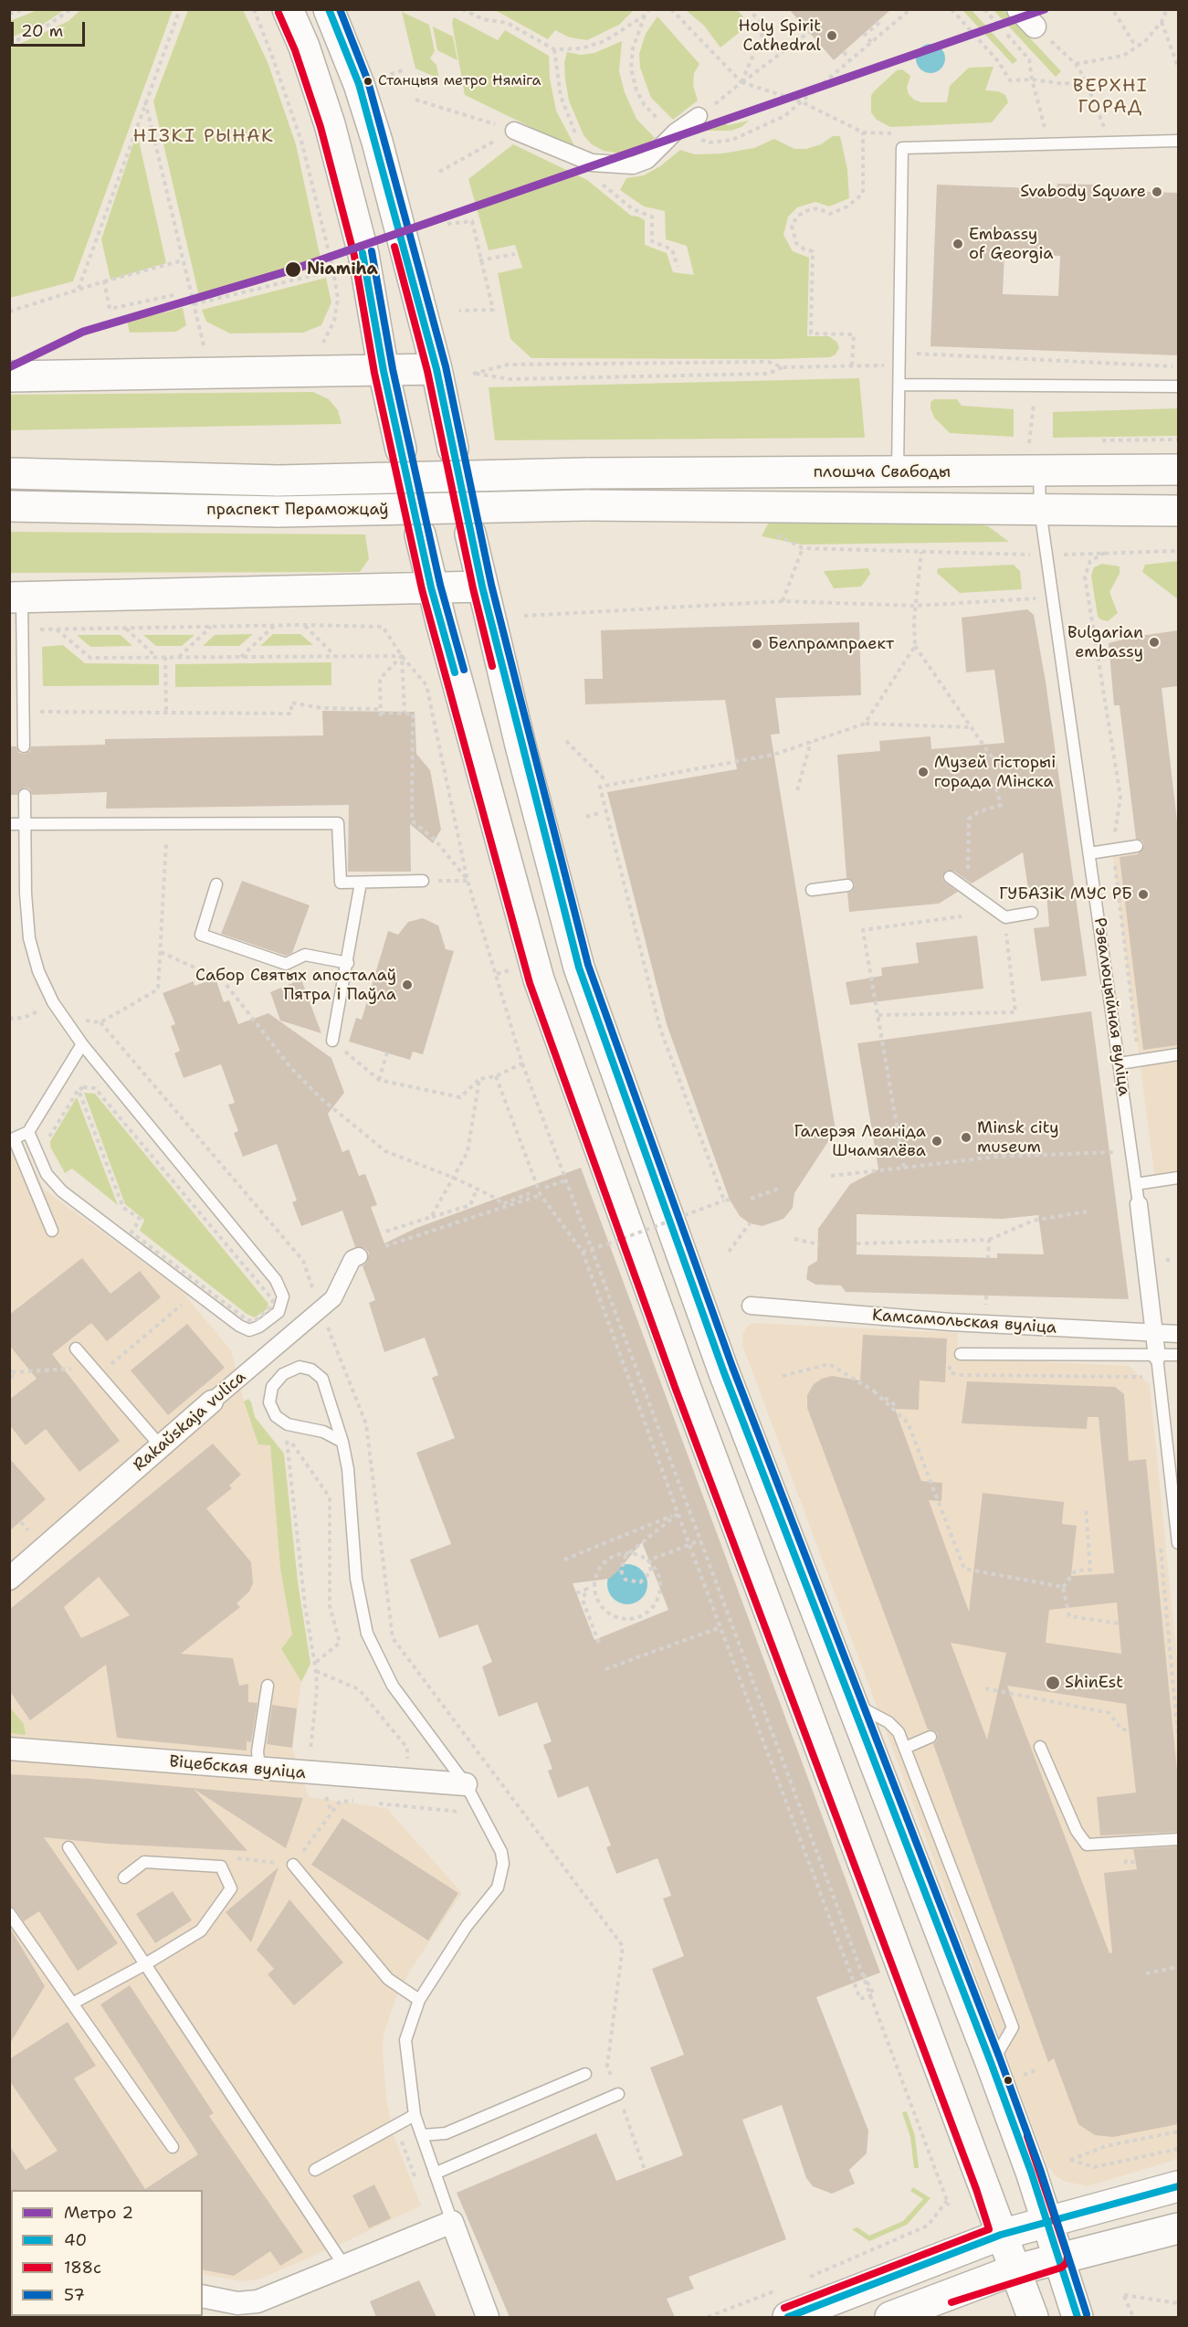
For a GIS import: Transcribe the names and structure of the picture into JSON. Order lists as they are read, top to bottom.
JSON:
{
  "streets": {
    "main road": ["плошча Свабоды", "праспект Пераможцаў"],
    "street": [
      "Рэвалюцыйная вуліца",
      "Камсамольская вуліца",
      "Rakaŭskaja vulica",
      "Віцебская вуліца"
    ]
  },
  "crossings": [
    ["плошча Свабоды", "праспект Пераможцаў"],
    ["плошча Свабоды", "Рэвалюцыйная вуліца"],
    ["праспект Пераможцаў", "Рэвалюцыйная вуліца"],
    ["Рэвалюцыйная вуліца", "Камсамольская вуліца"]
  ],
  "districts": ["ВЕРХНІ ГОРАД", "НІЗКІ РЫНАК"],
  "places": [
    "Holy Spirit Cathedral",
    "Станцыя метро Няміга",
    "Svabody Square",
    "Embassy of Georgia",
    "Niamiha",
    "Bulgarian embassy",
    "Белпрампраект",
    "Музей гісторыі горада Мінска",
    "ГУБАЗіК МУС РБ",
    "Сабор Святых апосталаў Пятра і Паўла",
    "Minsk city museum",
    "Галерэя Леаніда Шчамялёва",
    "ShinEst"
  ],
  "lines": [
    "metro line 2",
    "transit line 40",
    "transit line 57",
    "transit line 188с"
  ],
  "legend": [
    "Метро 2",
    "40",
    "188с",
    "57"
  ],
  "scale_bar": "20 m"
}
